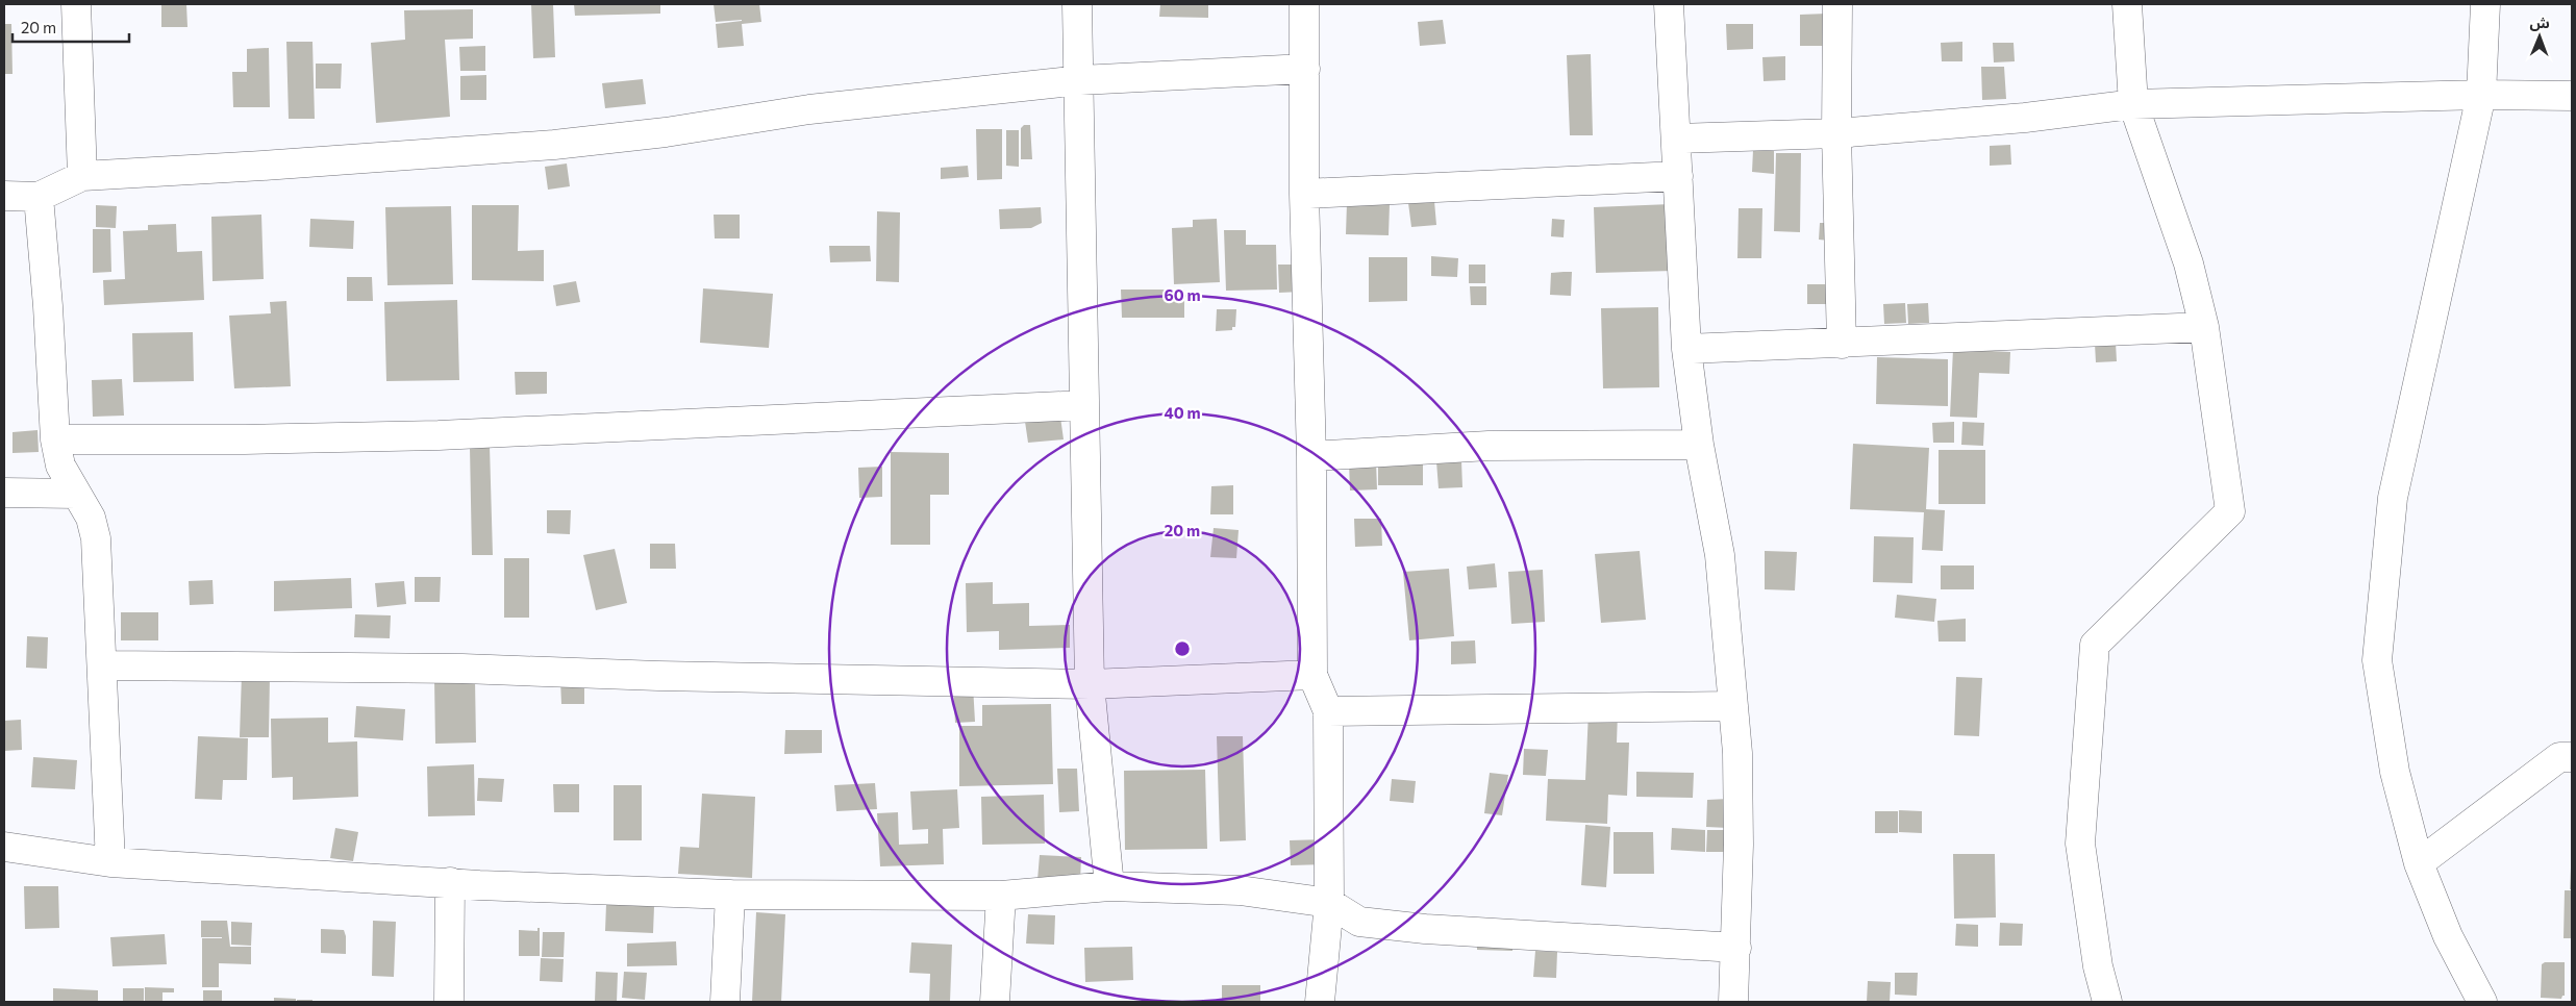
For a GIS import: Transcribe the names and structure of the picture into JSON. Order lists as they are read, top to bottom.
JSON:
{
  "scale_bar": "20 m",
  "north": "top",
  "rings": ["60 m", "40 m", "20 m"]
}
